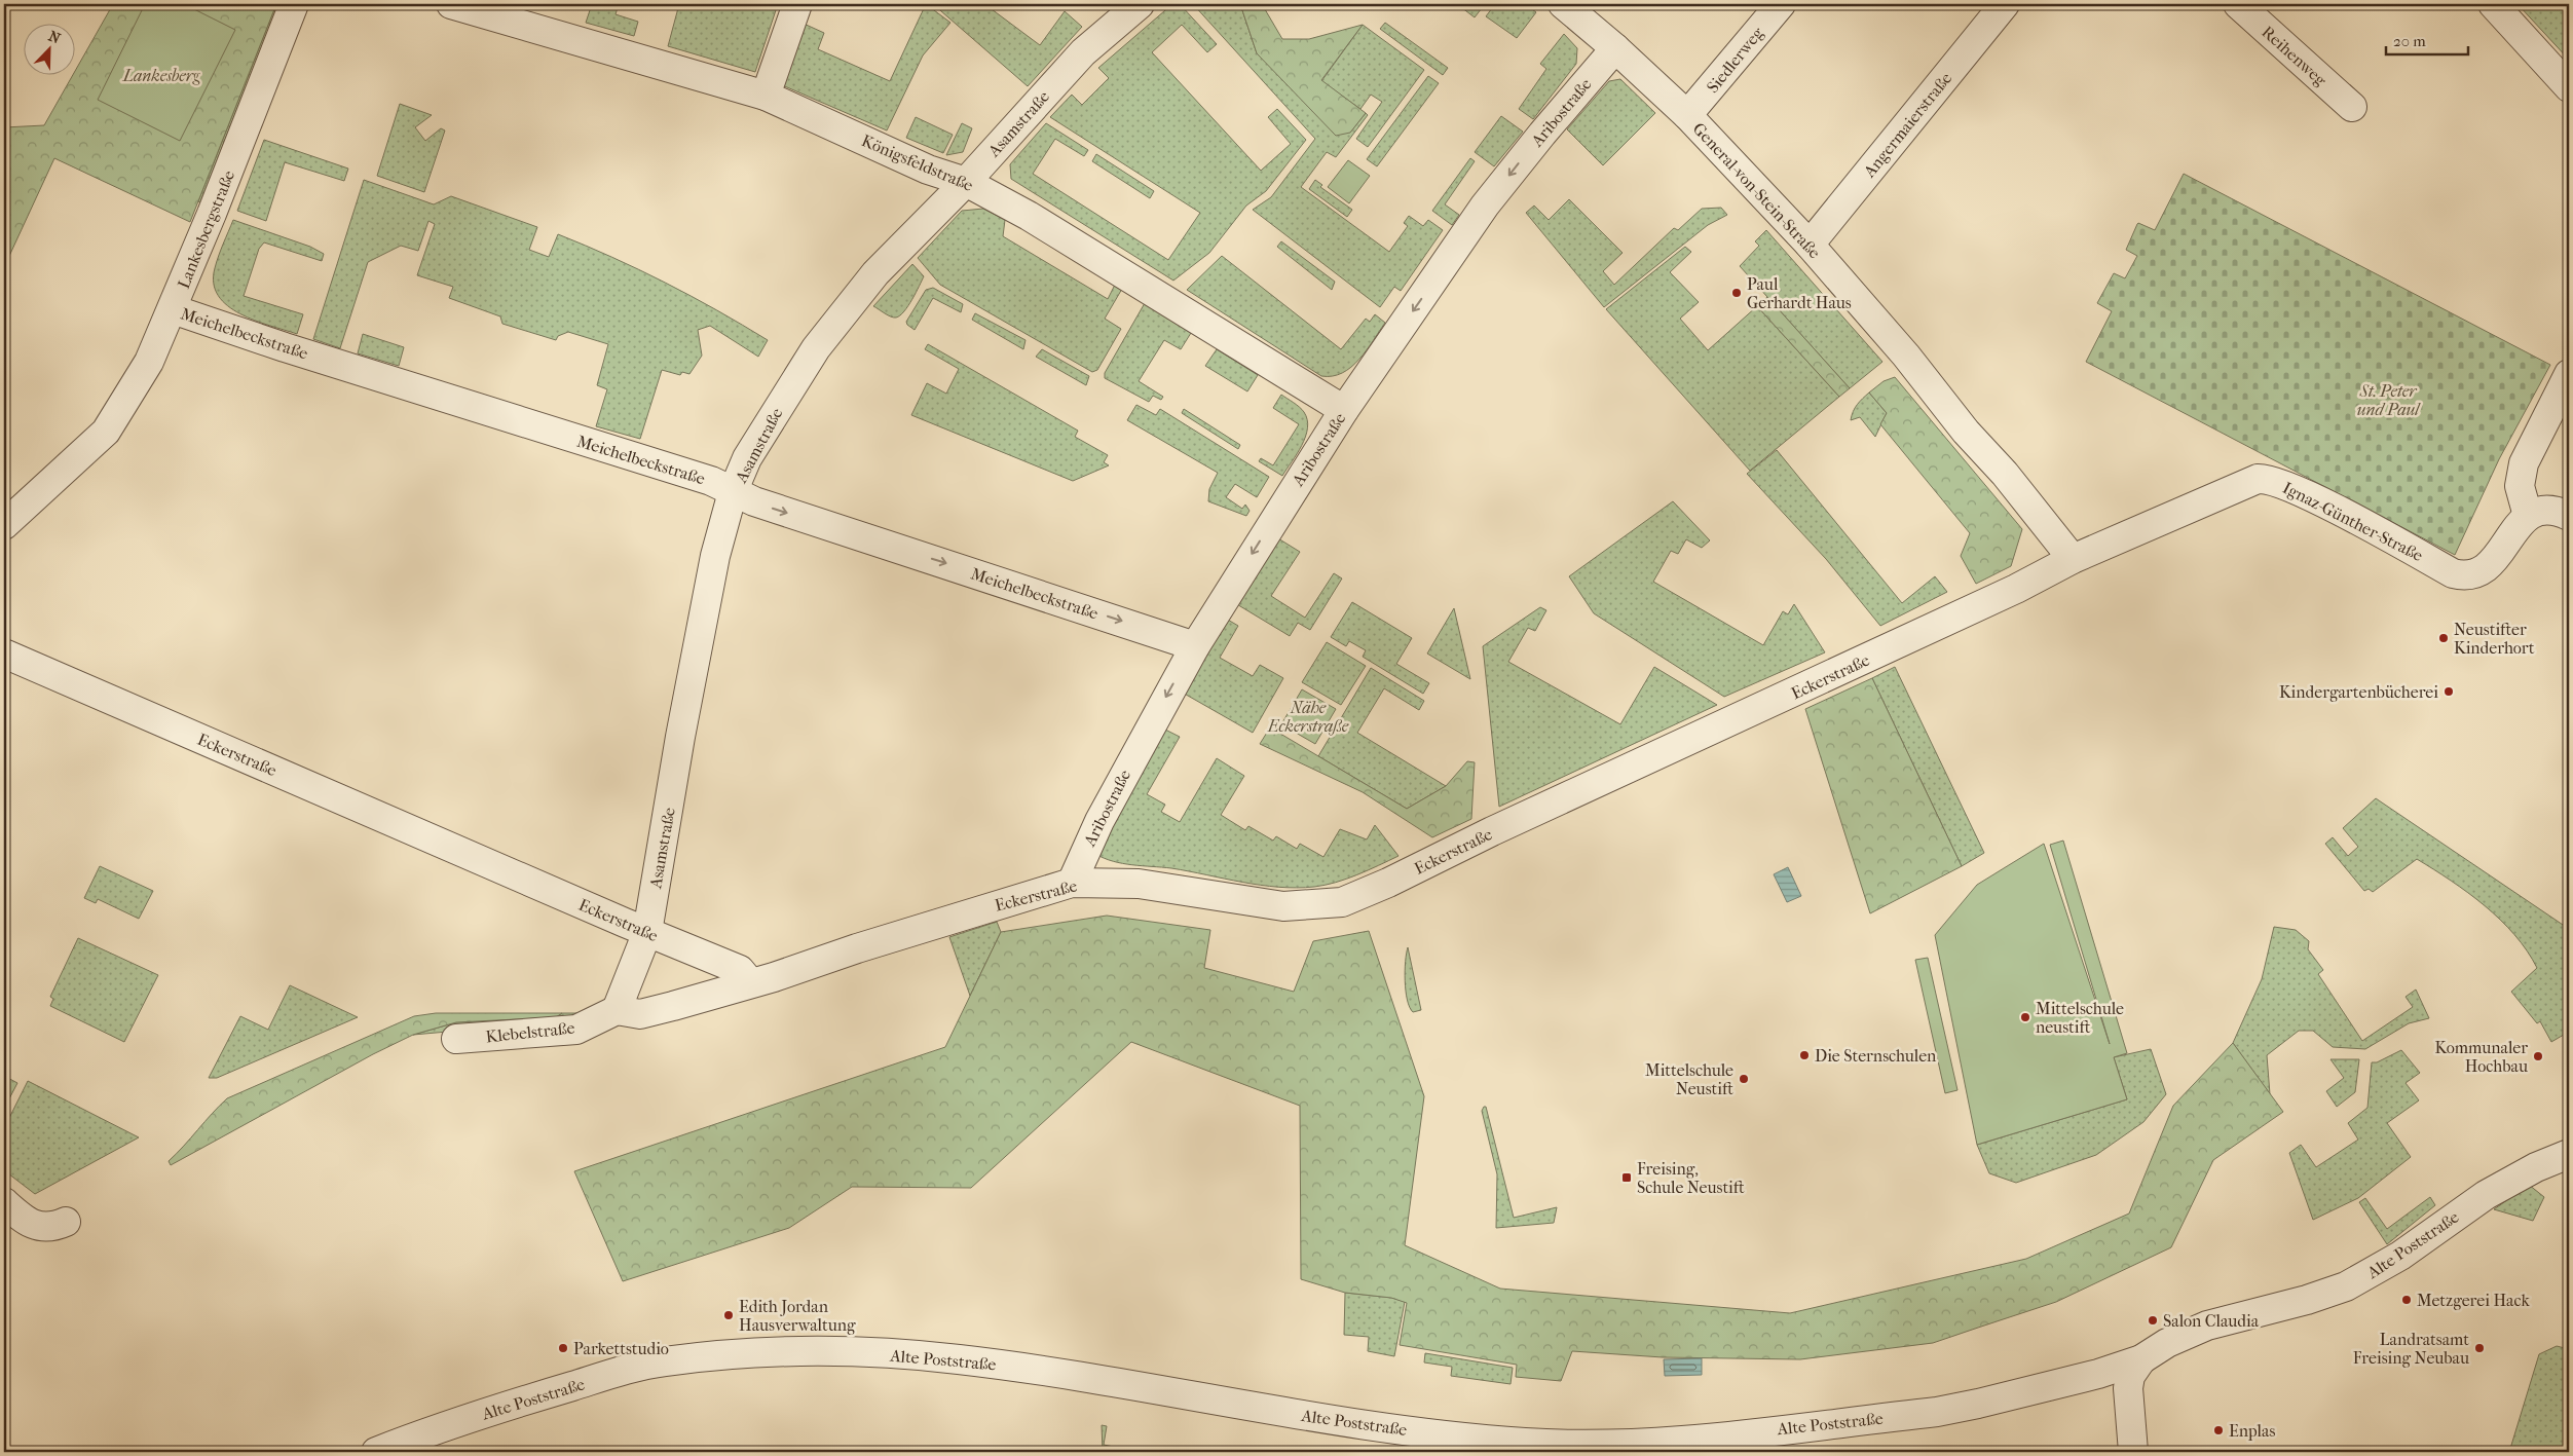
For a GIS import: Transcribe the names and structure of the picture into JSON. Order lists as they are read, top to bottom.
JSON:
{
  "streets": {
    "street": [
      "Reihenweg",
      "Siedlerweg",
      "Aribostraße",
      "Asamstraße",
      "Angermaierstraße",
      "Königsfeldstraße",
      "General-von-Stein-Straße",
      "Lankesbergstraße",
      "Meichelbeckstraße",
      "Ignaz-Günther-Straße",
      "Eckerstraße",
      "Klebelstraße",
      "Alte Poststraße"
    ]
  },
  "crossings": [
    ["Siedlerweg", "General-von-Stein-Straße"],
    ["Aribostraße", "Königsfeldstraße"],
    ["Aribostraße", "General-von-Stein-Straße"],
    ["Aribostraße", "Meichelbeckstraße"],
    ["Aribostraße", "Eckerstraße"],
    ["Asamstraße", "Königsfeldstraße"],
    ["Asamstraße", "Meichelbeckstraße"],
    ["Asamstraße", "Eckerstraße"],
    ["Asamstraße", "Klebelstraße"],
    ["Angermaierstraße", "General-von-Stein-Straße"],
    ["General-von-Stein-Straße", "Ignaz-Günther-Straße"],
    ["General-von-Stein-Straße", "Eckerstraße"],
    ["Lankesbergstraße", "Meichelbeckstraße"],
    ["Ignaz-Günther-Straße", "Eckerstraße"]
  ],
  "one_way": ["Aribostraße", "Meichelbeckstraße"],
  "parks": ["Lankesberg", "St. Peter und Paul", "Nähe Eckerstraße"],
  "places": {
    "other": [
      "Paul Gerhardt Haus",
      "Neustifter Kinderhort",
      "Kindergartenbücherei",
      "Mittelschule neustift",
      "Die Sternschulen",
      "Kommunaler Hochbau",
      "Mittelschule Neustift",
      "Metzgerei Hack",
      "Edith Jordan Hausverwaltung",
      "Salon Claudia",
      "Parkettstudio",
      "Landratsamt Freising Neubau",
      "Enplas"
    ],
    "transit": ["Freising, Schule Neustift"]
  },
  "scale_bar": "20 m",
  "north": "top right"
}
